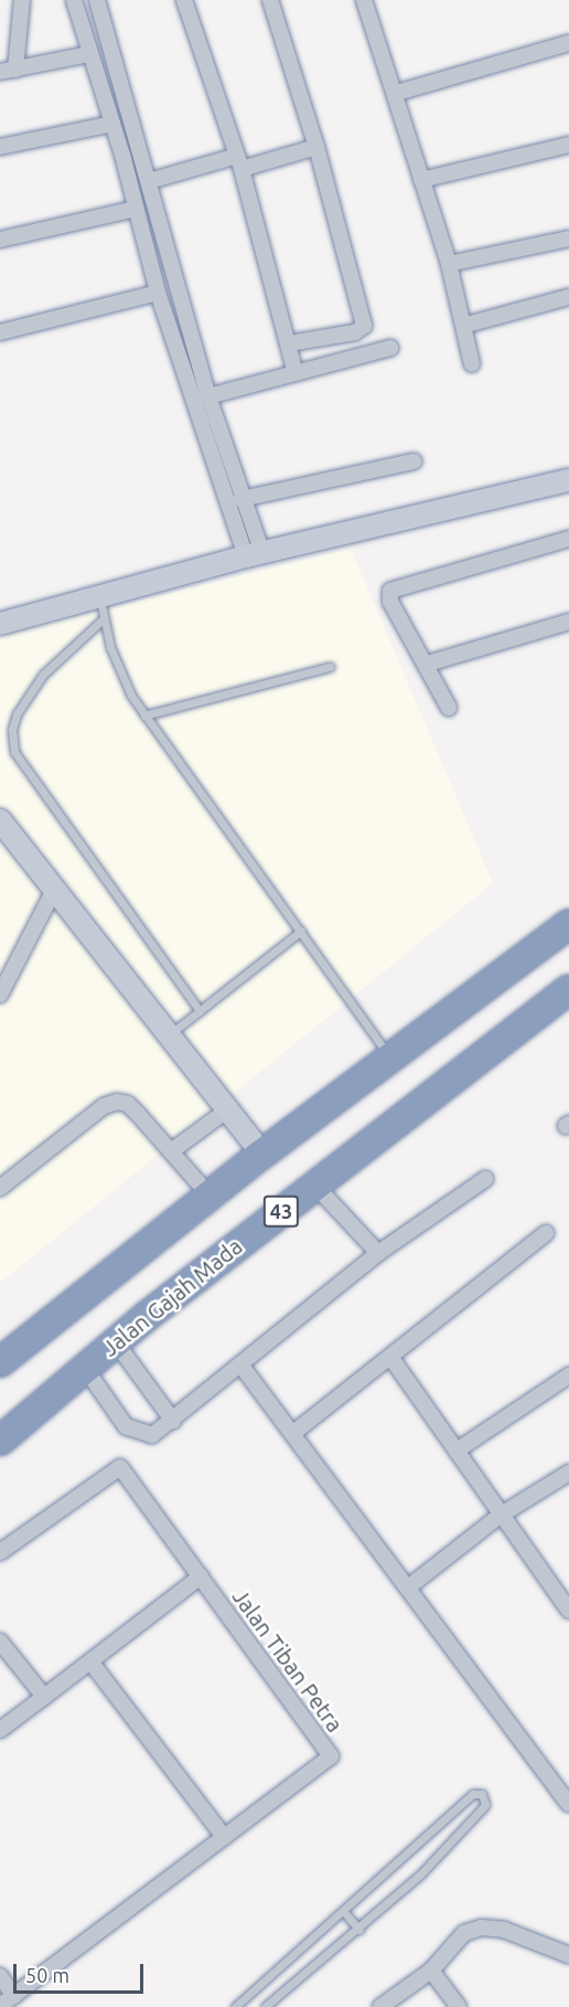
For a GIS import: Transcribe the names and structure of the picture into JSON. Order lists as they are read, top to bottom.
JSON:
{
  "streets": {
    "highway": ["43", "Jalan Gajah Mada"],
    "street": ["Jalan Tiban Petra"]
  },
  "scale_bar": "50 m"
}
